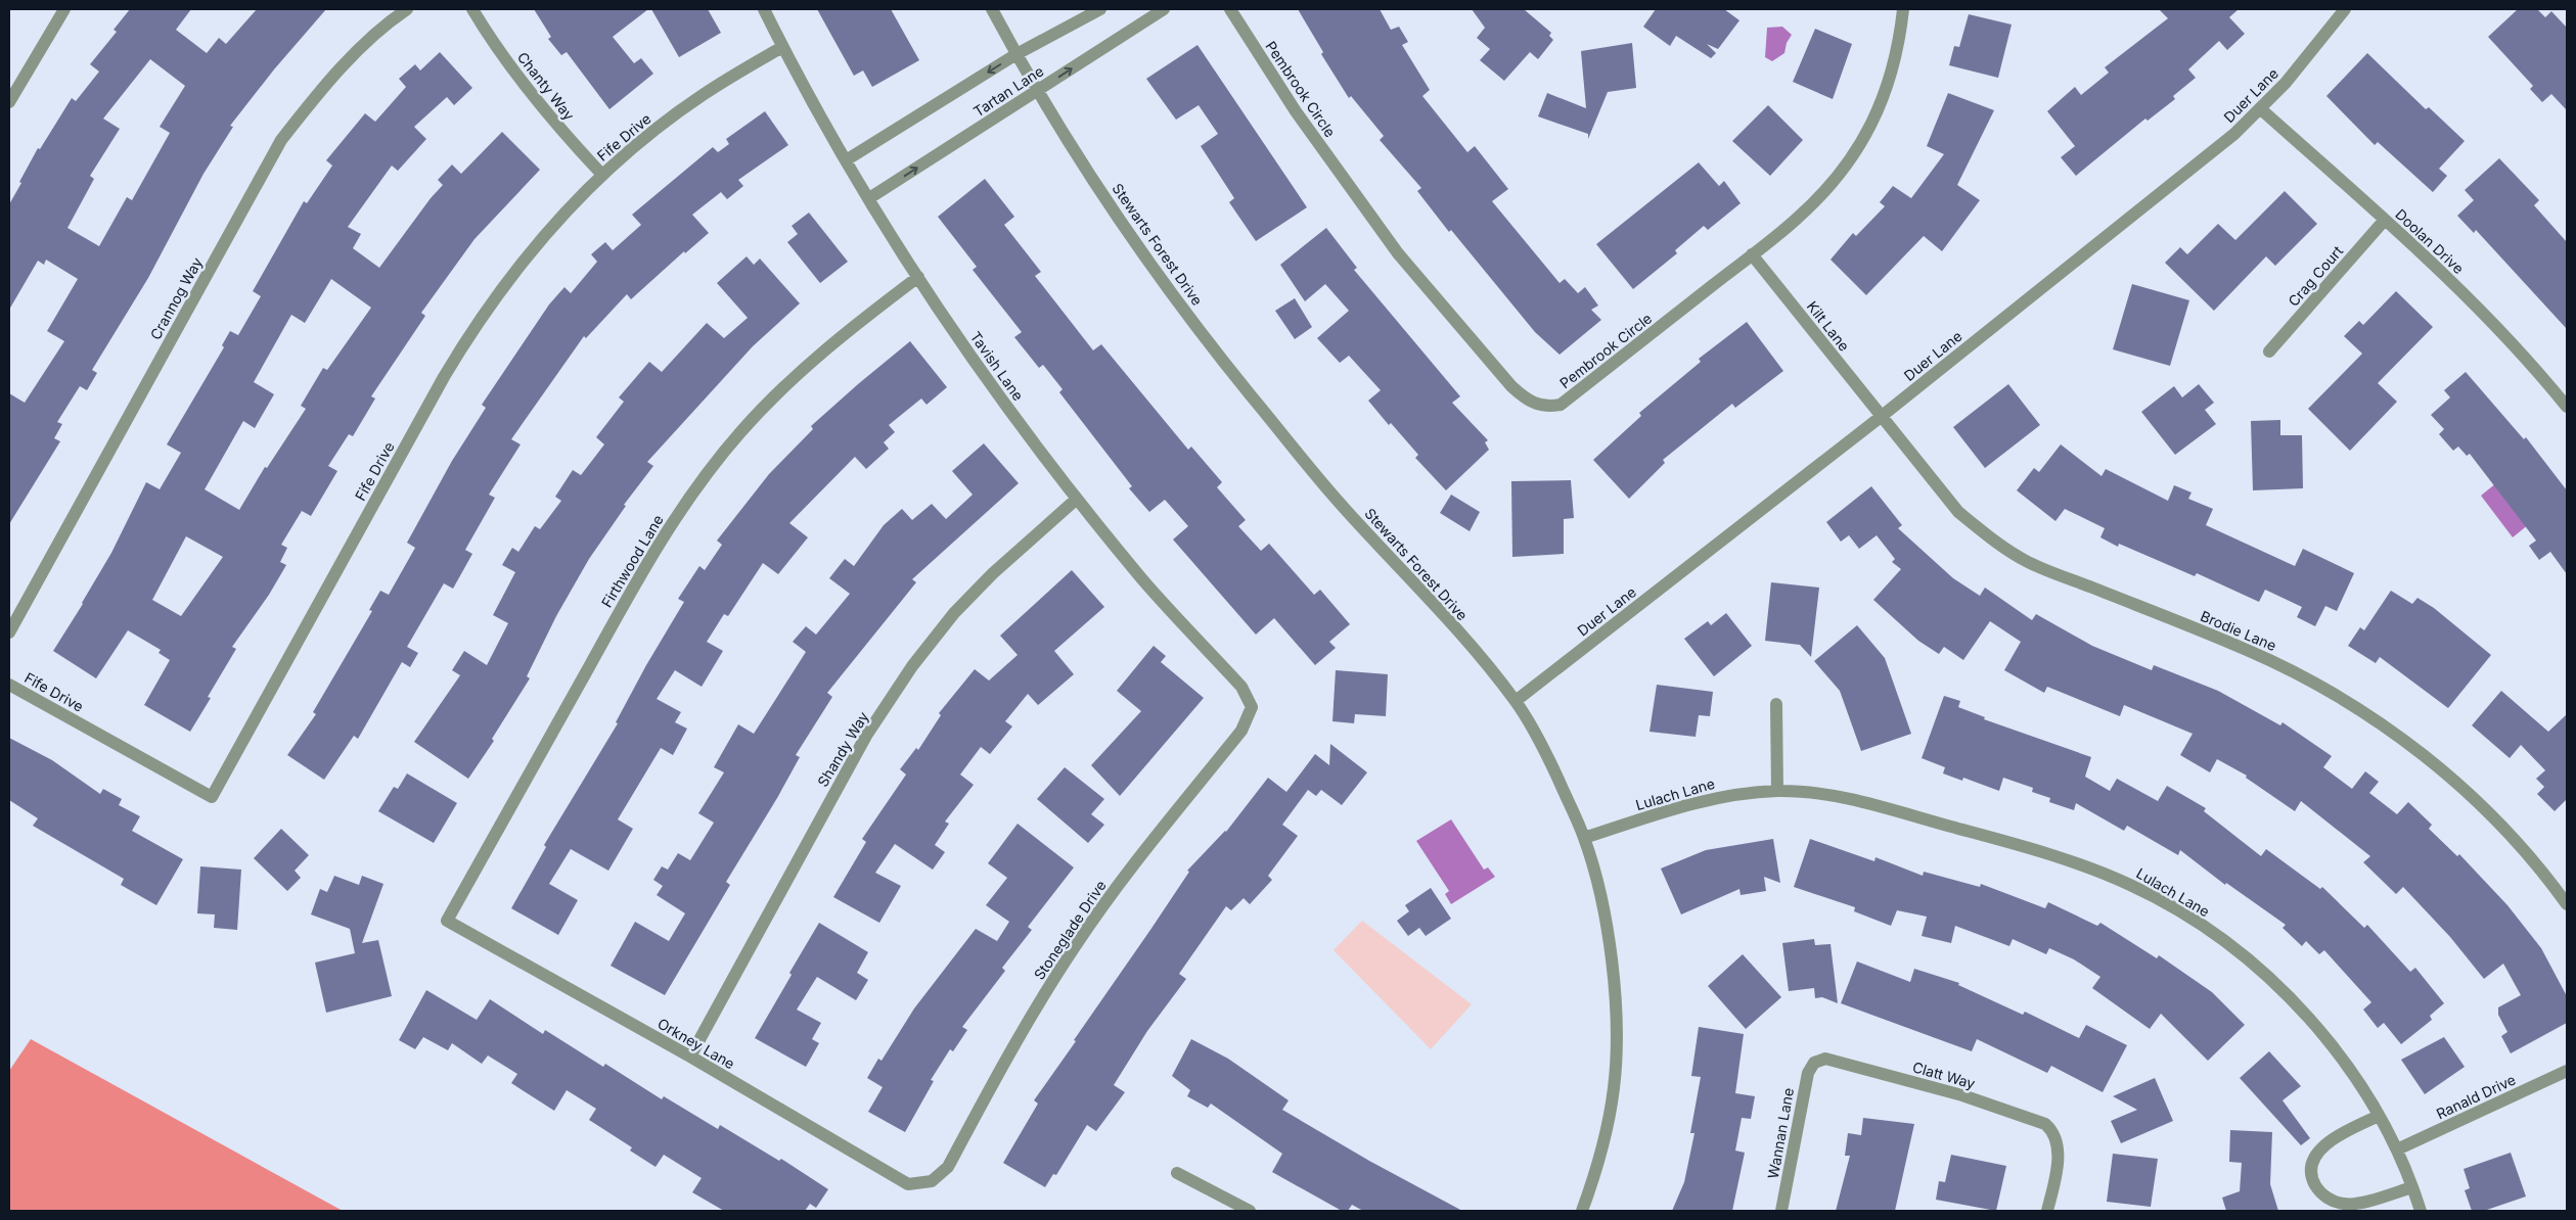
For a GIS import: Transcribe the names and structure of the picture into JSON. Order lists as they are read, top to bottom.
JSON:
{
  "streets": {
    "street": [
      "Chanty Way",
      "Pembrook Circle",
      "Tartan Lane",
      "Duer Lane",
      "Fife Drive",
      "Doolan Drive",
      "Stewarts Forest Drive",
      "Crag Court",
      "Crannog Way",
      "Kilt Lane",
      "Tavish Lane",
      "Firthwood Lane",
      "Brodie Lane",
      "Shandy Way",
      "Lulach Lane",
      "Stoneglade Drive",
      "Orkney Lane",
      "Clatt Way",
      "Ranald Drive",
      "Wannan Lane"
    ]
  },
  "crossings": [
    ["Chanty Way", "Fife Drive"],
    ["Pembrook Circle", "Kilt Lane"],
    ["Tartan Lane", "Stewarts Forest Drive"],
    ["Tartan Lane", "Tavish Lane"],
    ["Duer Lane", "Doolan Drive"],
    ["Duer Lane", "Stewarts Forest Drive"],
    ["Duer Lane", "Kilt Lane"],
    ["Duer Lane", "Brodie Lane"],
    ["Fife Drive", "Tavish Lane"],
    ["Doolan Drive", "Crag Court"],
    ["Stewarts Forest Drive", "Lulach Lane"],
    ["Kilt Lane", "Brodie Lane"],
    ["Tavish Lane", "Firthwood Lane"],
    ["Tavish Lane", "Shandy Way"],
    ["Tavish Lane", "Stoneglade Drive"],
    ["Firthwood Lane", "Orkney Lane"],
    ["Shandy Way", "Orkney Lane"],
    ["Lulach Lane", "Ranald Drive"],
    ["Stoneglade Drive", "Orkney Lane"],
    ["Clatt Way", "Wannan Lane"]
  ]
}
